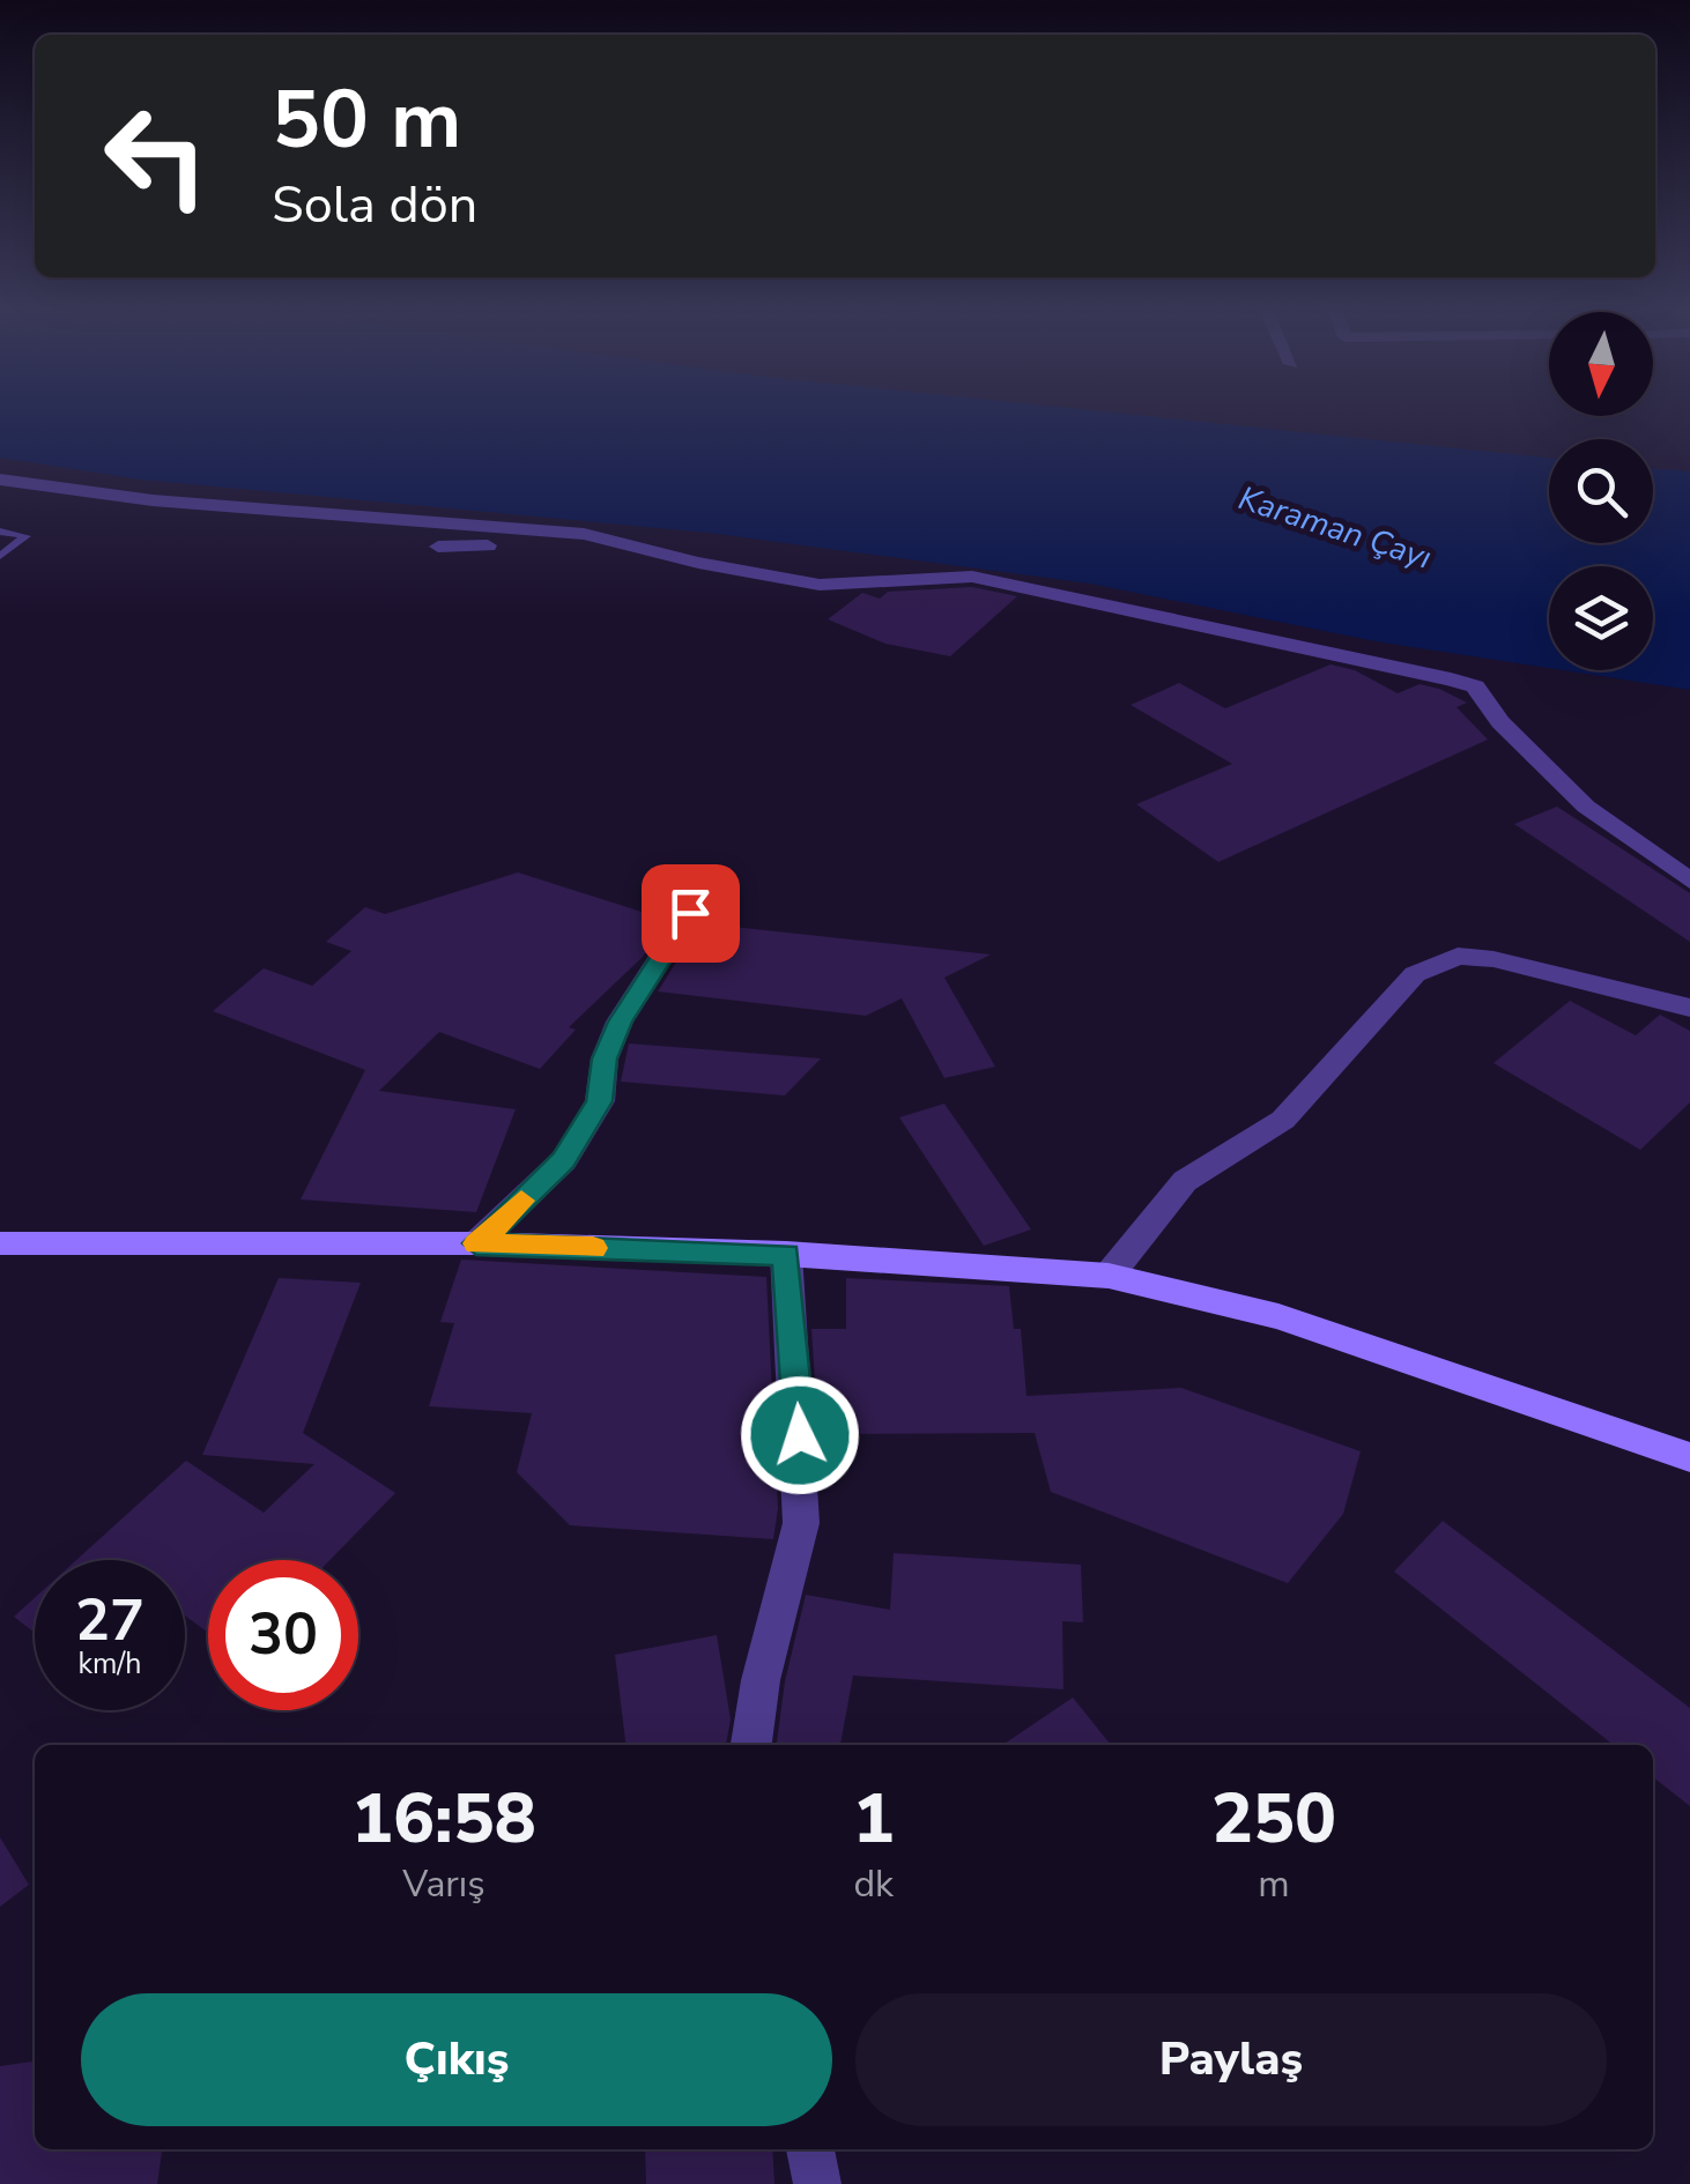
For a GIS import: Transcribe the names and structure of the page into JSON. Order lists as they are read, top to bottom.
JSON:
{
  "water": ["Karaman Çayı"],
  "north": "bottom",
  "page": {
    "turn": ["50 m", "Sola dön"],
    "speed": "27 km/h",
    "limit": "30",
    "eta": [
      "16:58",
      "Varış",
      "1",
      "dk",
      "250",
      "m"
    ],
    "buttons": ["Çıkış", "Paylaş"]
  }
}
